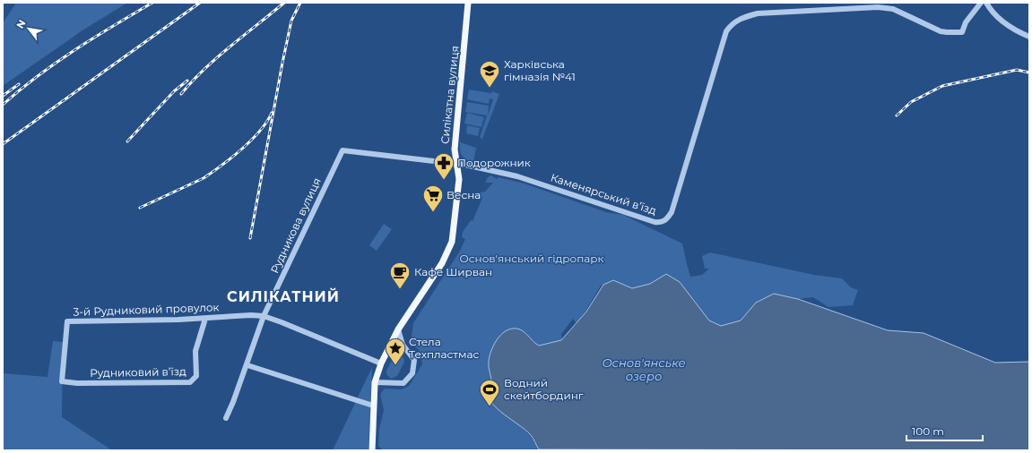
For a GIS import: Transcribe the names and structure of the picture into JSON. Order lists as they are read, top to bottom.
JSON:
{
  "streets": {
    "main road": ["Силікатна вулиця"],
    "street": [
      "Каменярський в’їзд",
      "Рудникова вулиця",
      "3-й Рудниковий провулок",
      "Рудниковий в’їзд"
    ]
  },
  "crossings": [
    ["Силікатна вулиця", "Каменярський в’їзд"],
    ["Силікатна вулиця", "Рудникова вулиця"],
    ["Силікатна вулиця", "3-й Рудниковий провулок"],
    ["Каменярський в’їзд", "Рудникова вулиця"],
    ["Рудникова вулиця", "3-й Рудниковий провулок"],
    ["3-й Рудниковий провулок", "Рудниковий в’їзд"]
  ],
  "districts": ["СИЛІКАТНИЙ"],
  "water": ["Основ'янське озеро"],
  "parks": ["Основ'янський гідропарк"],
  "places": {
    "school or university": ["Харківська гімназія №41"],
    "pharmacy": ["Подорожник"],
    "supermarket": ["Весна"],
    "cafe": ["Кафе Ширван"],
    "place": ["Стела Техпластмас"],
    "sports": ["Водний скейтбординг"]
  },
  "scale_bar": "100 m",
  "north": "top left"
}
